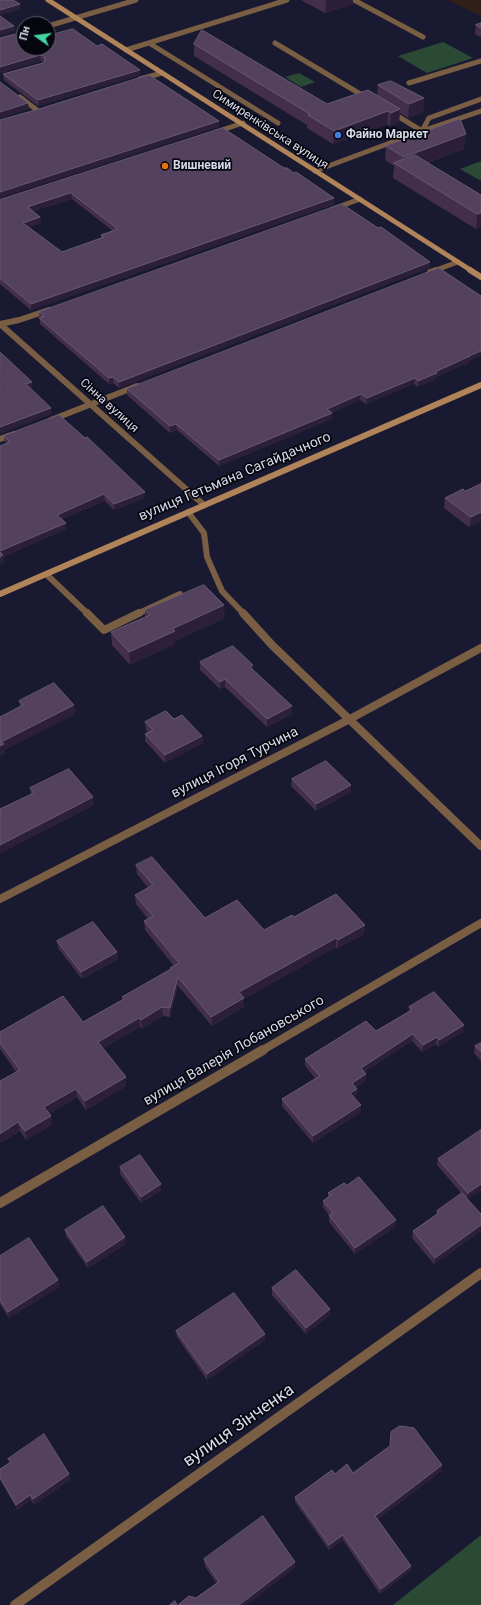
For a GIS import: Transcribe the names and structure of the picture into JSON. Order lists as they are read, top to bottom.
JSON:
{
  "streets": {
    "street": [
      "Симиренківська вулиця",
      "Сінна вулиця",
      "вулиця Гетьмана Сагайдачного",
      "вулиця Ігоря Турчина",
      "вулиця Валерія Лобановського",
      "вулиця Зінченка"
    ]
  },
  "crossings": [
    ["Сінна вулиця", "вулиця Гетьмана Сагайдачного"]
  ],
  "places": ["Файно Маркет", "Вишневий"],
  "north": "left"
}
